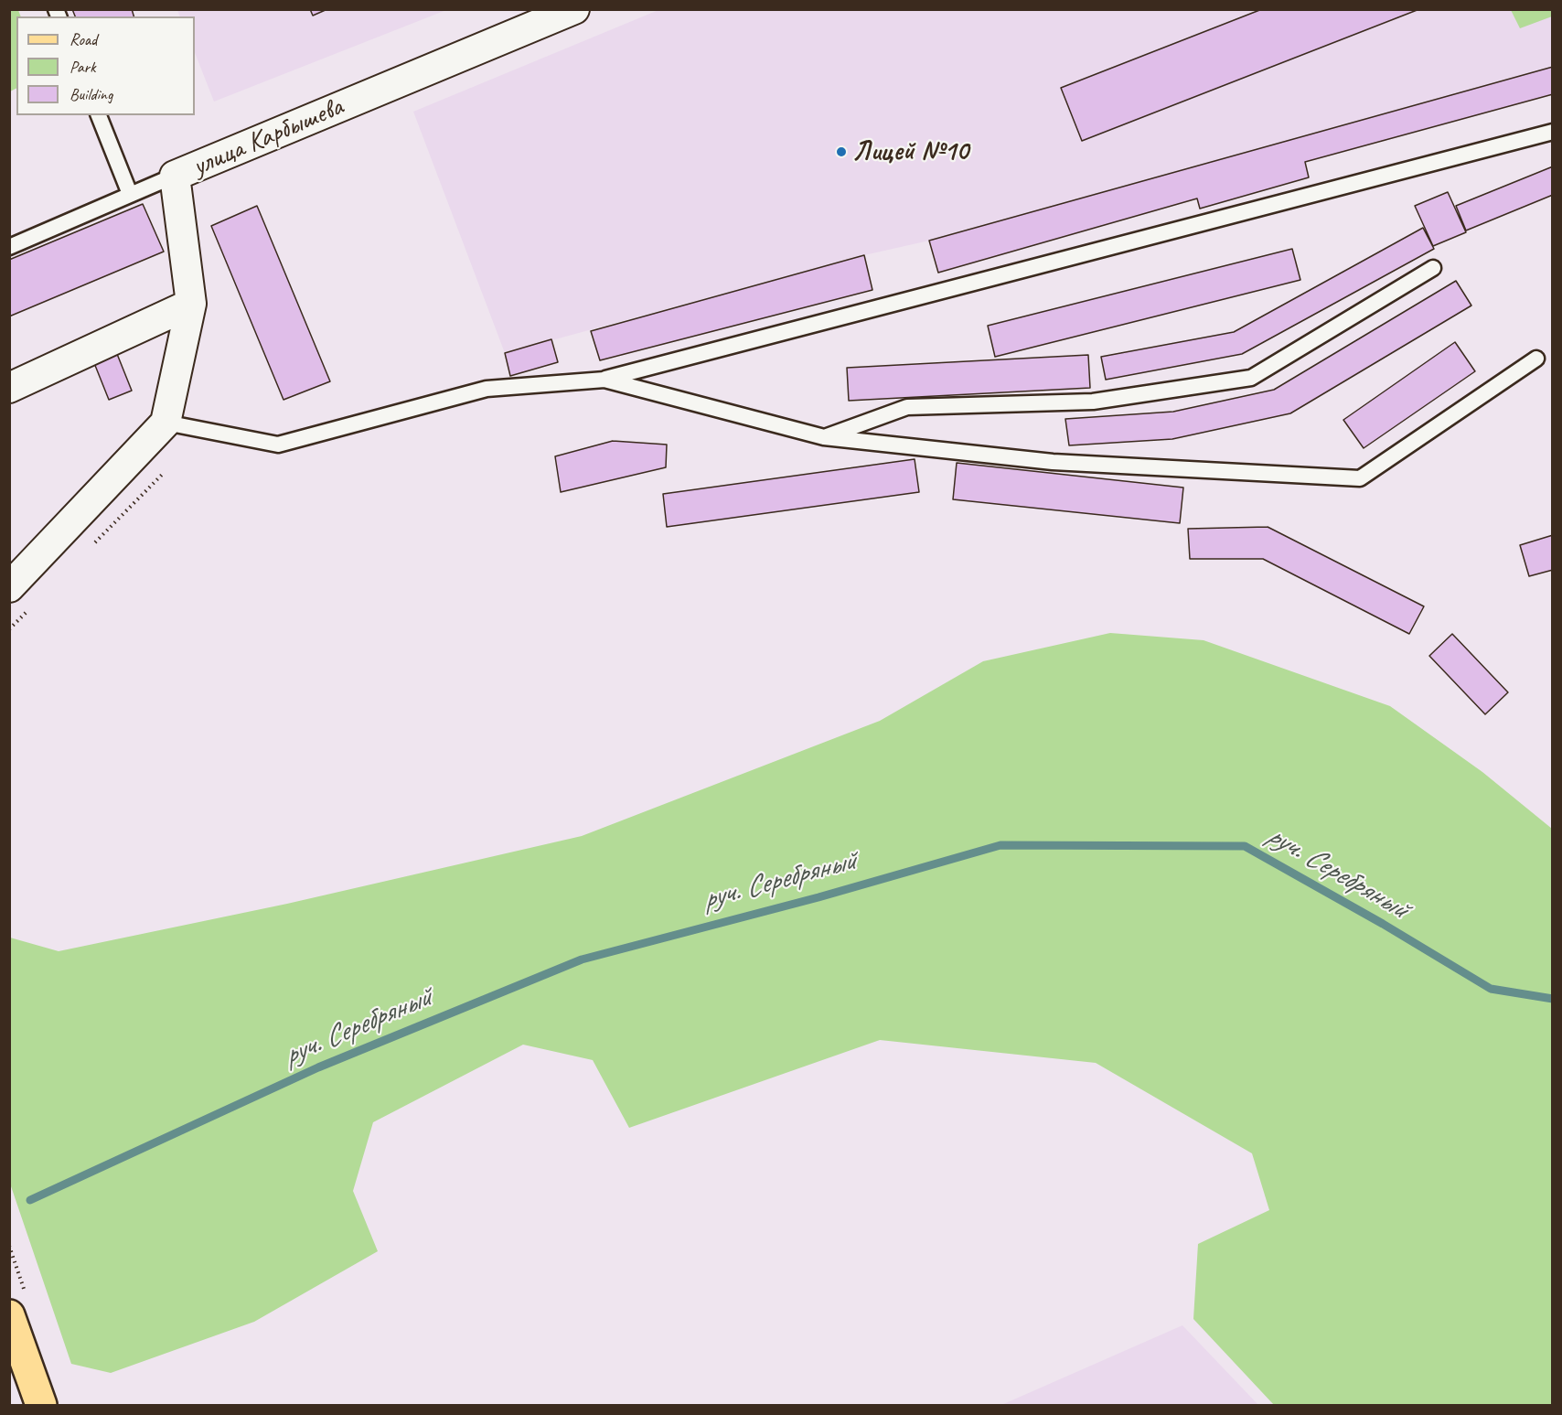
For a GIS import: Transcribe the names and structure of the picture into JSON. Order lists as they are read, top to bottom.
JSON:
{
  "streets": {
    "street": ["улица Карбышева"]
  },
  "water": ["руч. Серебряный"],
  "places": ["Лицей №10"],
  "legend": ["Road", "Park", "Building"]
}
